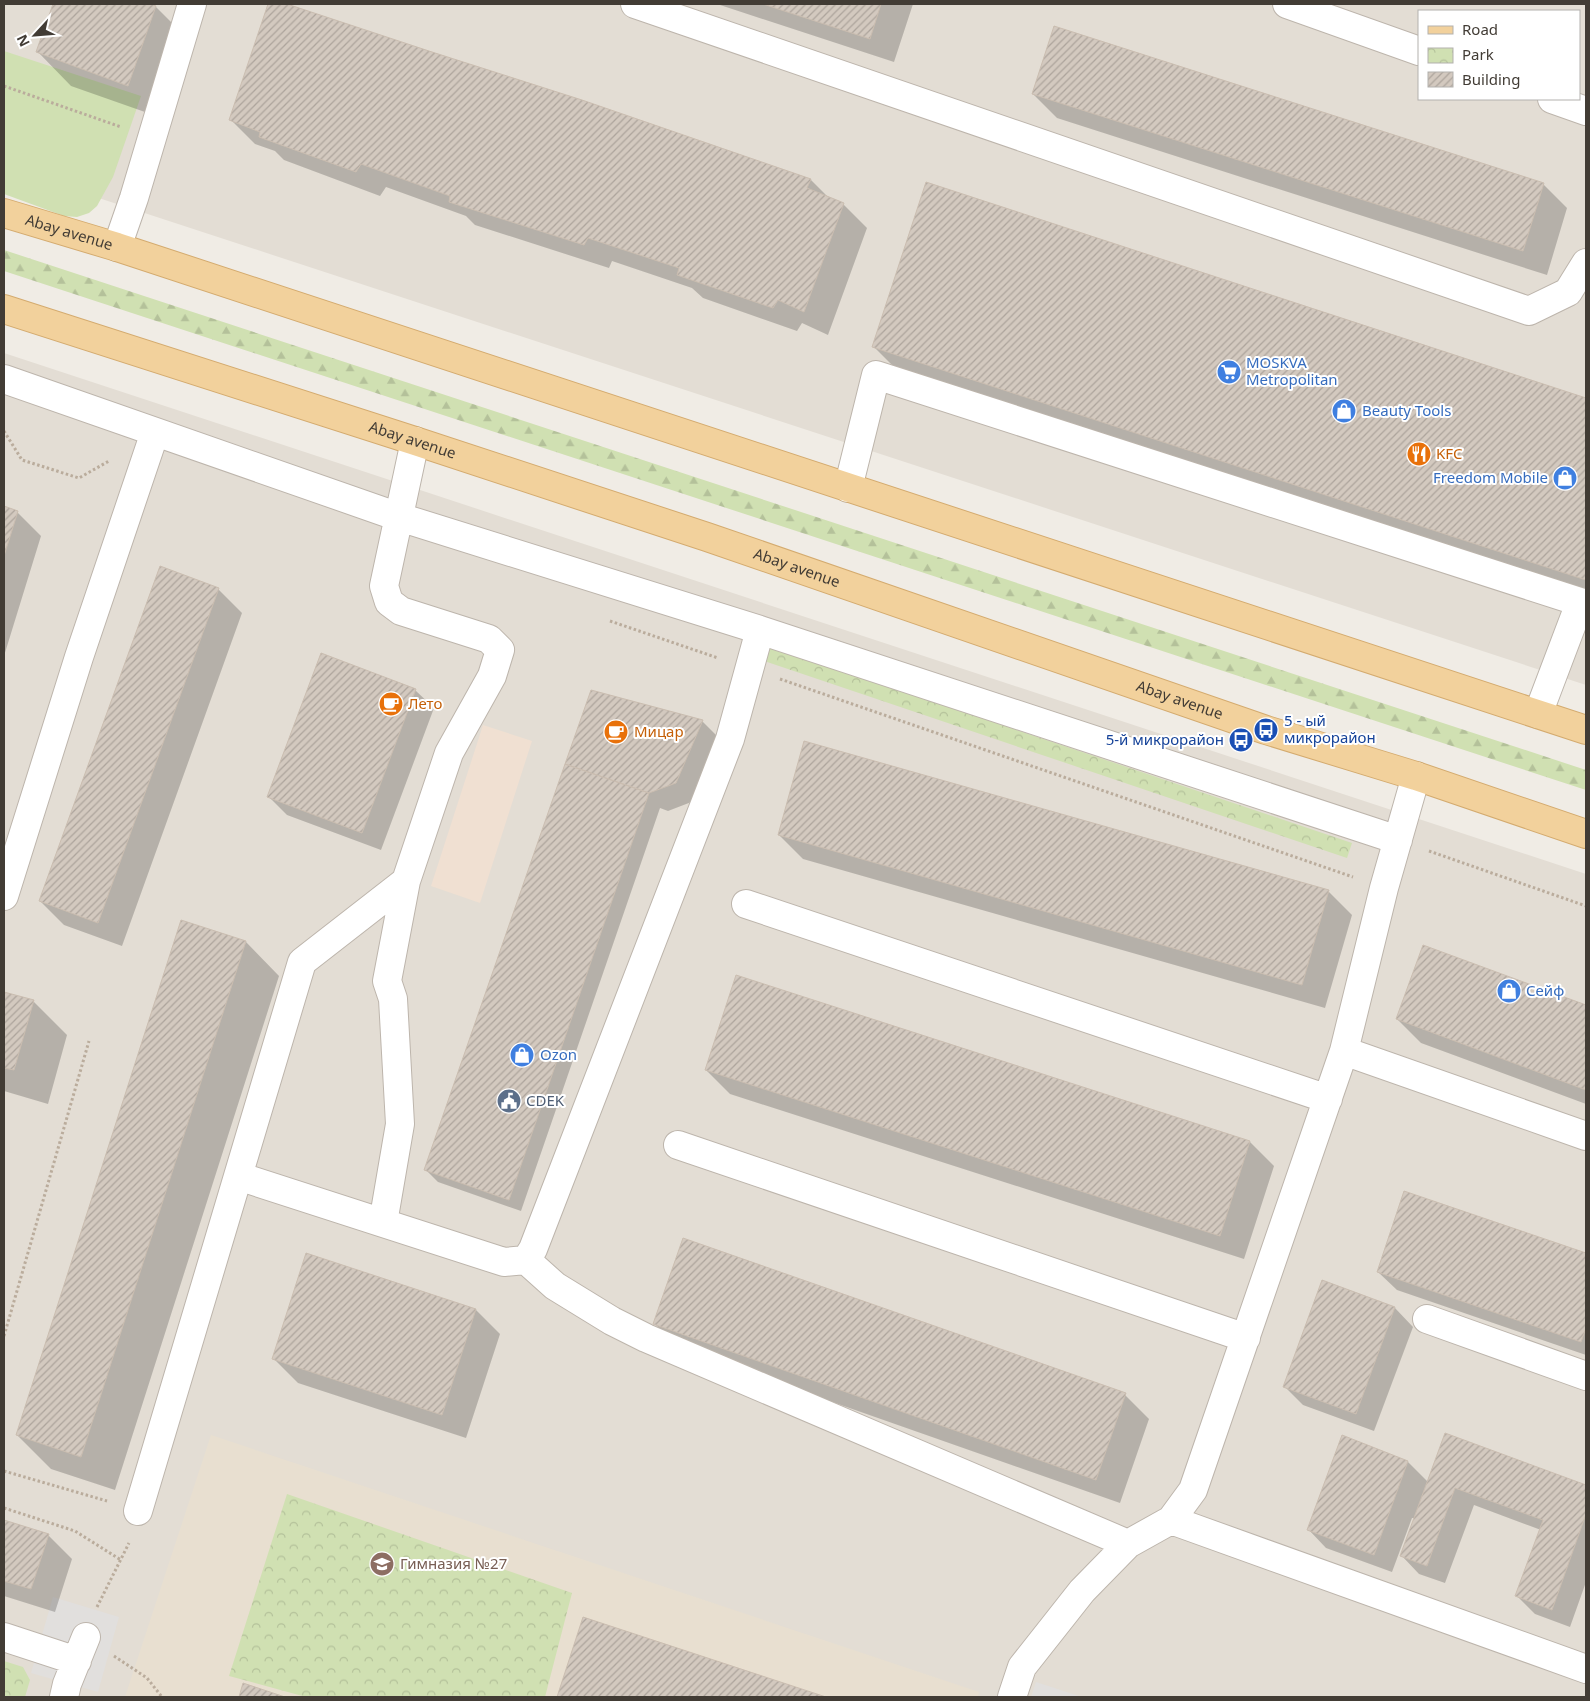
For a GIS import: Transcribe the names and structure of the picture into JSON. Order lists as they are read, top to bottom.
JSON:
{
  "streets": {
    "main road": ["Abay avenue"]
  },
  "places": {
    "supermarket": ["MOSKVA Metropolitan"],
    "shop": [
      "Beauty Tools",
      "Freedom Mobile",
      "Сейф",
      "Ozon"
    ],
    "restaurant": ["KFC"],
    "cafe": ["Лето", "Мицар"],
    "bus stop": ["5 - ый микрорайон", "5-й микрорайон"],
    "public building": ["CDEK"],
    "school or university": ["Гимназия №27"]
  },
  "legend": ["Road", "Park", "Building"],
  "north": "bottom left"
}
